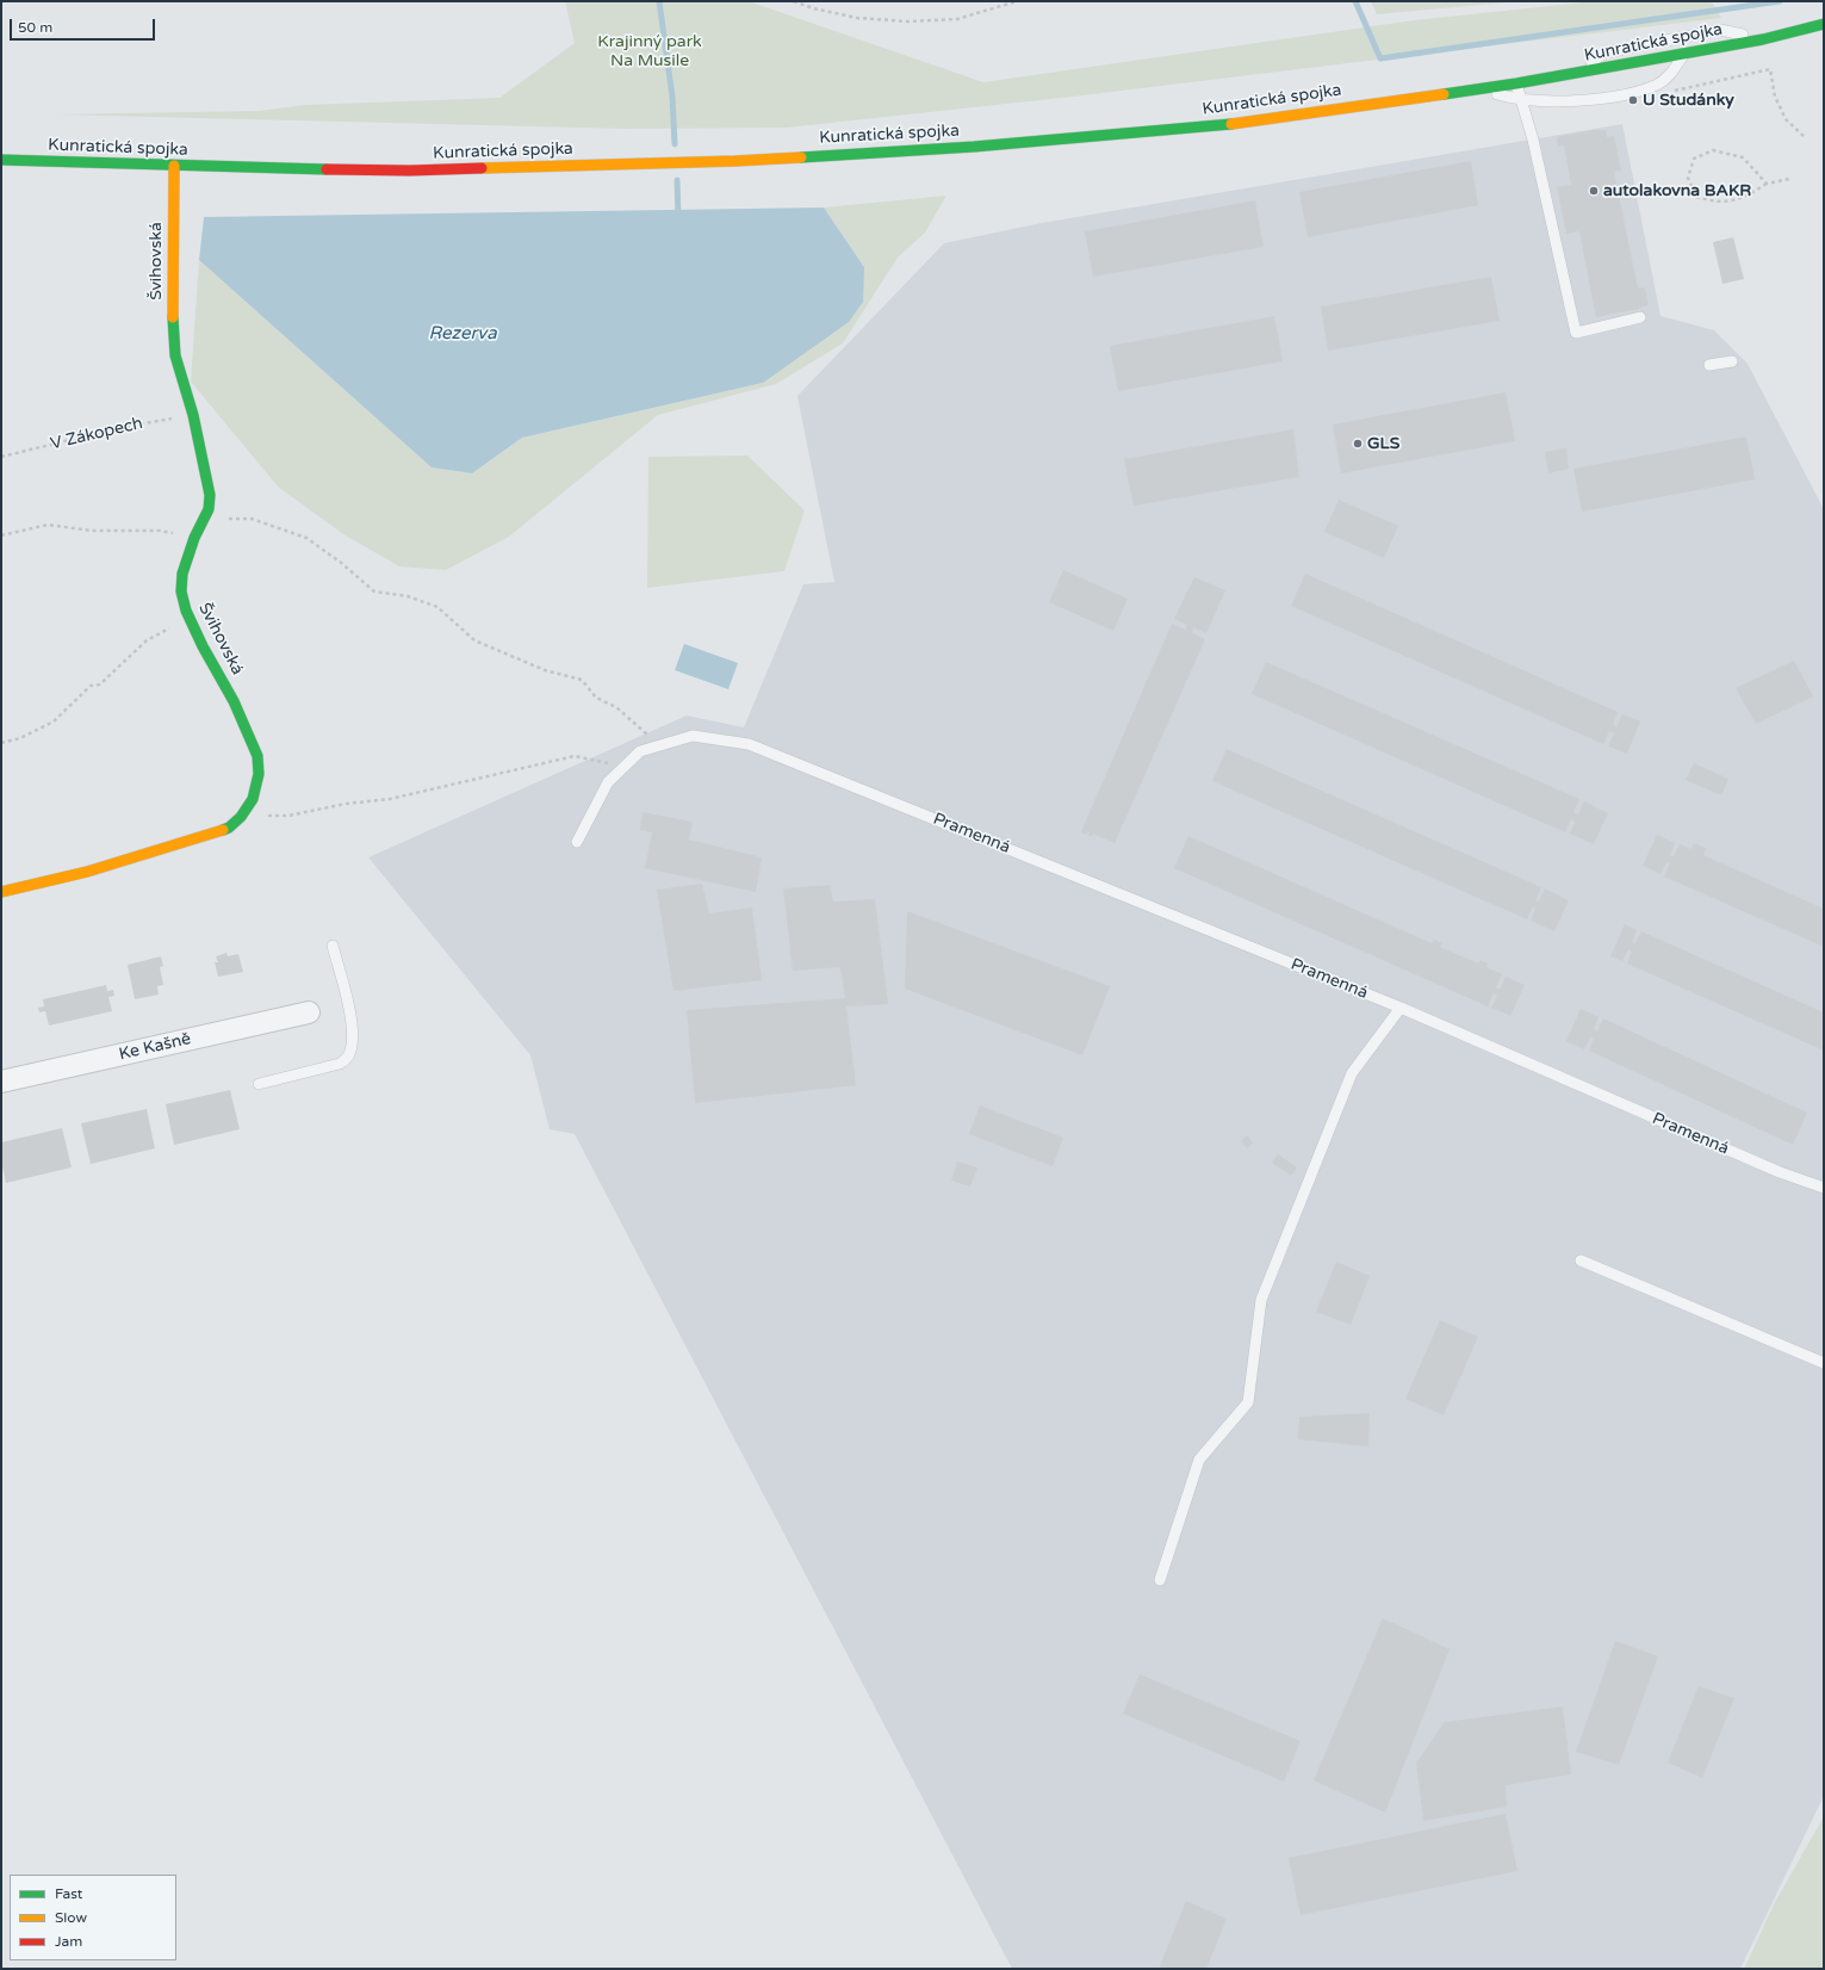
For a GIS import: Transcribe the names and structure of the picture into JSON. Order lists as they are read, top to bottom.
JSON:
{
  "streets": {
    "main road": ["Kunratická spojka", "Švihovská"],
    "street": ["Ke Kašně"],
    "lane": ["Pramenná"],
    "path": ["V Zákopech"]
  },
  "crossings": [
    ["Kunratická spojka", "Švihovská"],
    ["Švihovská", "V Zákopech"]
  ],
  "water": ["Rezerva"],
  "parks": ["Krajinný park Na Musile"],
  "places": ["U Studánky", "autolakovna BAKR", "GLS"],
  "legend": ["Fast", "Slow", "Jam"],
  "scale_bar": "50 m"
}
